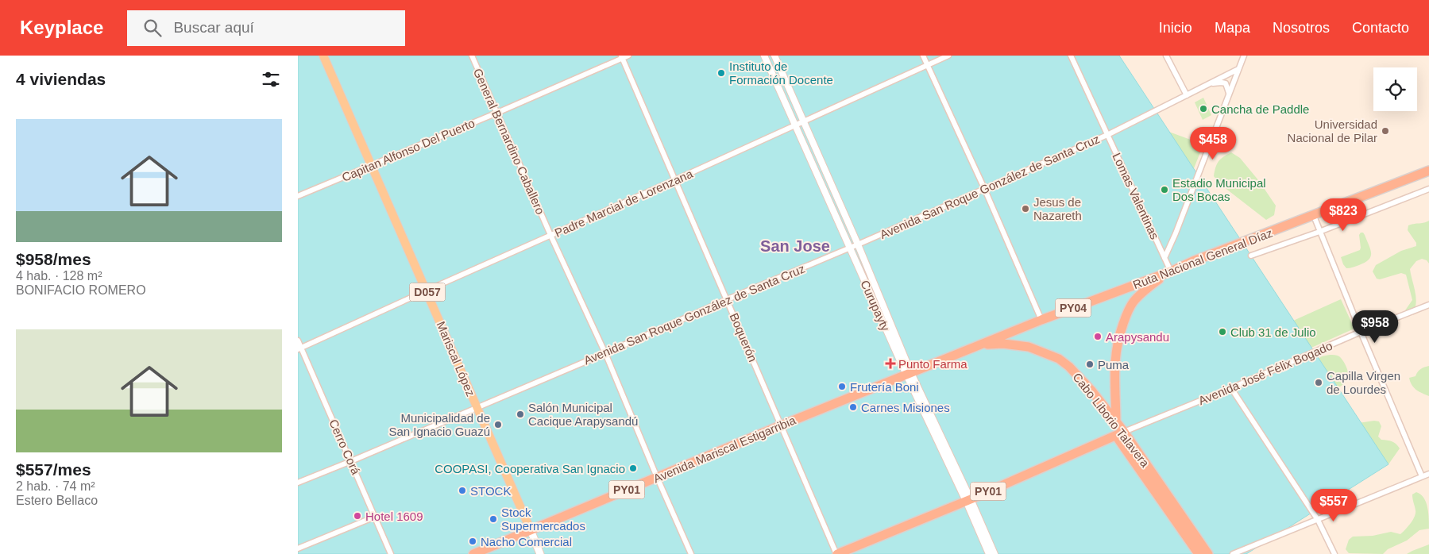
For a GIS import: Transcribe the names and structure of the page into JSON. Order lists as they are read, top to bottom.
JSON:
{
  "streets": {
    "highway": [
      "Ruta Nacional General Díaz",
      "PY04",
      "Avenida José Félix Bogado",
      "Cabo Liborio Talavera",
      "Avenida Mariscal Estigarribia",
      "PY01"
    ],
    "main road": ["D057", "Mariscal López"],
    "street": [
      "General Bernardino Caballero",
      "Capitan Alfonso Del Puerto",
      "Avenida San Roque González de Santa Cruz",
      "Lomas Valentinas",
      "Padre Marcial de Lorenzana",
      "Curupayty",
      "Boquerón",
      "Cerro Corá"
    ]
  },
  "crossings": [
    ["General Bernardino Caballero", "Capitan Alfonso Del Puerto"],
    ["General Bernardino Caballero", "Avenida San Roque González de Santa Cruz"],
    ["General Bernardino Caballero", "Padre Marcial de Lorenzana"],
    ["General Bernardino Caballero", "Avenida Mariscal Estigarribia"],
    ["Capitan Alfonso Del Puerto", "Boquerón"],
    ["Capitan Alfonso Del Puerto", "Mariscal López"],
    ["Avenida San Roque González de Santa Cruz", "Lomas Valentinas"],
    ["Avenida San Roque González de Santa Cruz", "Curupayty"],
    ["Avenida San Roque González de Santa Cruz", "Boquerón"],
    ["Avenida San Roque González de Santa Cruz", "Mariscal López"],
    ["Avenida San Roque González de Santa Cruz", "Cerro Corá"],
    ["Lomas Valentinas", "Ruta Nacional General Díaz"],
    ["Padre Marcial de Lorenzana", "Curupayty"],
    ["Padre Marcial de Lorenzana", "Boquerón"],
    ["Padre Marcial de Lorenzana", "Mariscal López"],
    ["Padre Marcial de Lorenzana", "Cerro Corá"],
    ["Ruta Nacional General Díaz", "Cabo Liborio Talavera"],
    ["Ruta Nacional General Díaz", "Avenida Mariscal Estigarribia"],
    ["Curupayty", "Avenida José Félix Bogado"],
    ["Curupayty", "Avenida Mariscal Estigarribia"],
    ["Boquerón", "Avenida José Félix Bogado"],
    ["Boquerón", "Avenida Mariscal Estigarribia"],
    ["Mariscal López", "Avenida Mariscal Estigarribia"],
    ["Avenida José Félix Bogado", "Cabo Liborio Talavera"],
    ["Cabo Liborio Talavera", "Avenida Mariscal Estigarribia"]
  ],
  "districts": ["San Jose"],
  "places": {
    "other": [
      "Instituto de Formación Docente",
      "Cancha de Paddle",
      "Universidad Nacional de Pilar",
      "Estadio Municipal Dos Bocas",
      "Jesus de Nazareth",
      "Club 31 de Julio",
      "Arapysandu",
      "Puma",
      "Capilla Virgen de Lourdes",
      "Frutería Boni",
      "Carnes Misiones",
      "Salón Municipal Cacique Arapysandú",
      "Municipalidad de San Ignacio Guazú",
      "COOPASI, Cooperativa San Ignacio",
      "STOCK",
      "Hotel 1609",
      "Stock Supermercados",
      "Nacho Comercial"
    ],
    "health": ["Punto Farma"]
  },
  "page": {
    "header": "Keyplace",
    "search": "Buscar aquí",
    "nav": [
      "Inicio",
      "Mapa",
      "Nosotros",
      "Contacto"
    ],
    "heading": "4 viviendas",
    "list": [
      {
        "name": "$958/mes",
        "note": "4 hab. · 128 m² · BONIFACIO ROMERO"
      },
      {
        "name": "$557/mes",
        "note": "2 hab. · 74 m² · Estero Bellaco"
      }
    ],
    "price": [
      "$458",
      "$823",
      "$958",
      "$557"
    ]
  }
}
